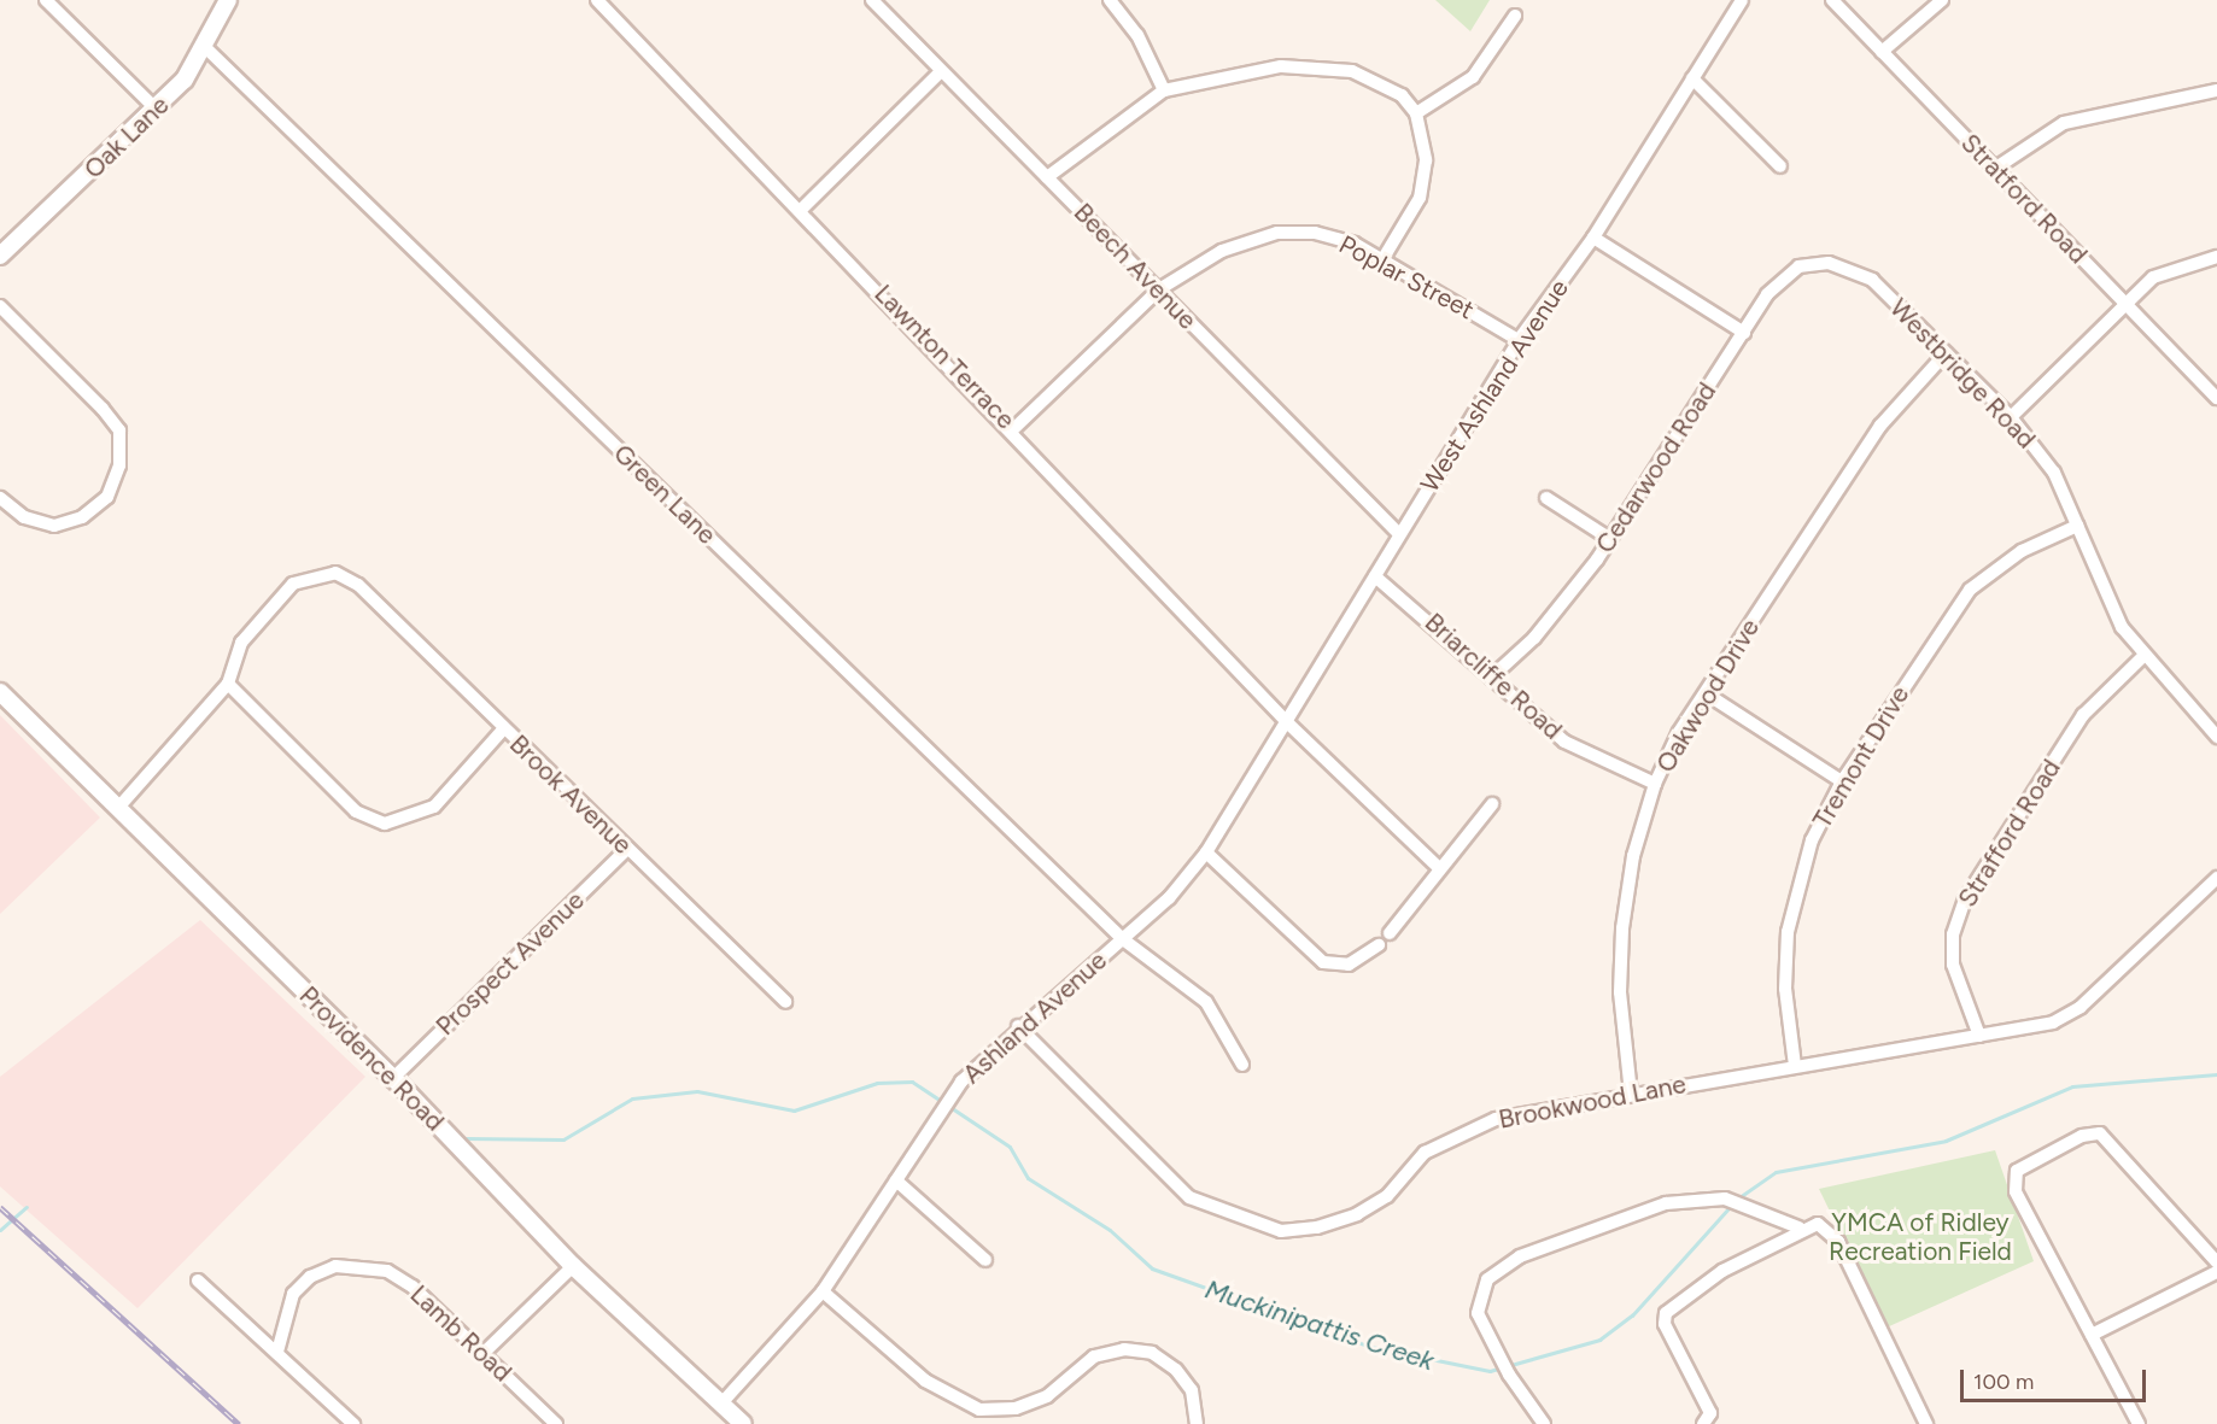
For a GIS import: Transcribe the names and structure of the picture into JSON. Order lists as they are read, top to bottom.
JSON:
{
  "streets": {
    "street": [
      "Oak Lane",
      "Stratford Road",
      "Beech Avenue",
      "Poplar Street",
      "Lawnton Terrace",
      "Westbridge Road",
      "West Ashland Avenue",
      "Cedarwood Road",
      "Green Lane",
      "Briarcliffe Road",
      "Oakwood Drive",
      "Tremont Drive",
      "Brook Avenue",
      "Strafford Road",
      "Prospect Avenue",
      "Ashland Avenue",
      "Providence Road",
      "Brookwood Lane",
      "Lamb Road"
    ]
  },
  "crossings": [
    ["Oak Lane", "Green Lane"],
    ["Beech Avenue", "Poplar Street"],
    ["Beech Avenue", "West Ashland Avenue"],
    ["Poplar Street", "Lawnton Terrace"],
    ["Poplar Street", "West Ashland Avenue"],
    ["Lawnton Terrace", "West Ashland Avenue"],
    ["Westbridge Road", "Cedarwood Road"],
    ["Westbridge Road", "Oakwood Drive"],
    ["Westbridge Road", "Tremont Drive"],
    ["Westbridge Road", "Strafford Road"],
    ["West Ashland Avenue", "Briarcliffe Road"],
    ["West Ashland Avenue", "Ashland Avenue"],
    ["Cedarwood Road", "Briarcliffe Road"],
    ["Green Lane", "Ashland Avenue"],
    ["Briarcliffe Road", "Oakwood Drive"],
    ["Oakwood Drive", "Brookwood Lane"],
    ["Tremont Drive", "Brookwood Lane"],
    ["Brook Avenue", "Prospect Avenue"],
    ["Strafford Road", "Brookwood Lane"],
    ["Prospect Avenue", "Providence Road"],
    ["Ashland Avenue", "Providence Road"],
    ["Ashland Avenue", "Brookwood Lane"]
  ],
  "water": ["Muckinipattis Creek"],
  "parks": ["YMCA of Ridley Recreation Field"],
  "scale_bar": "100 m"
}
